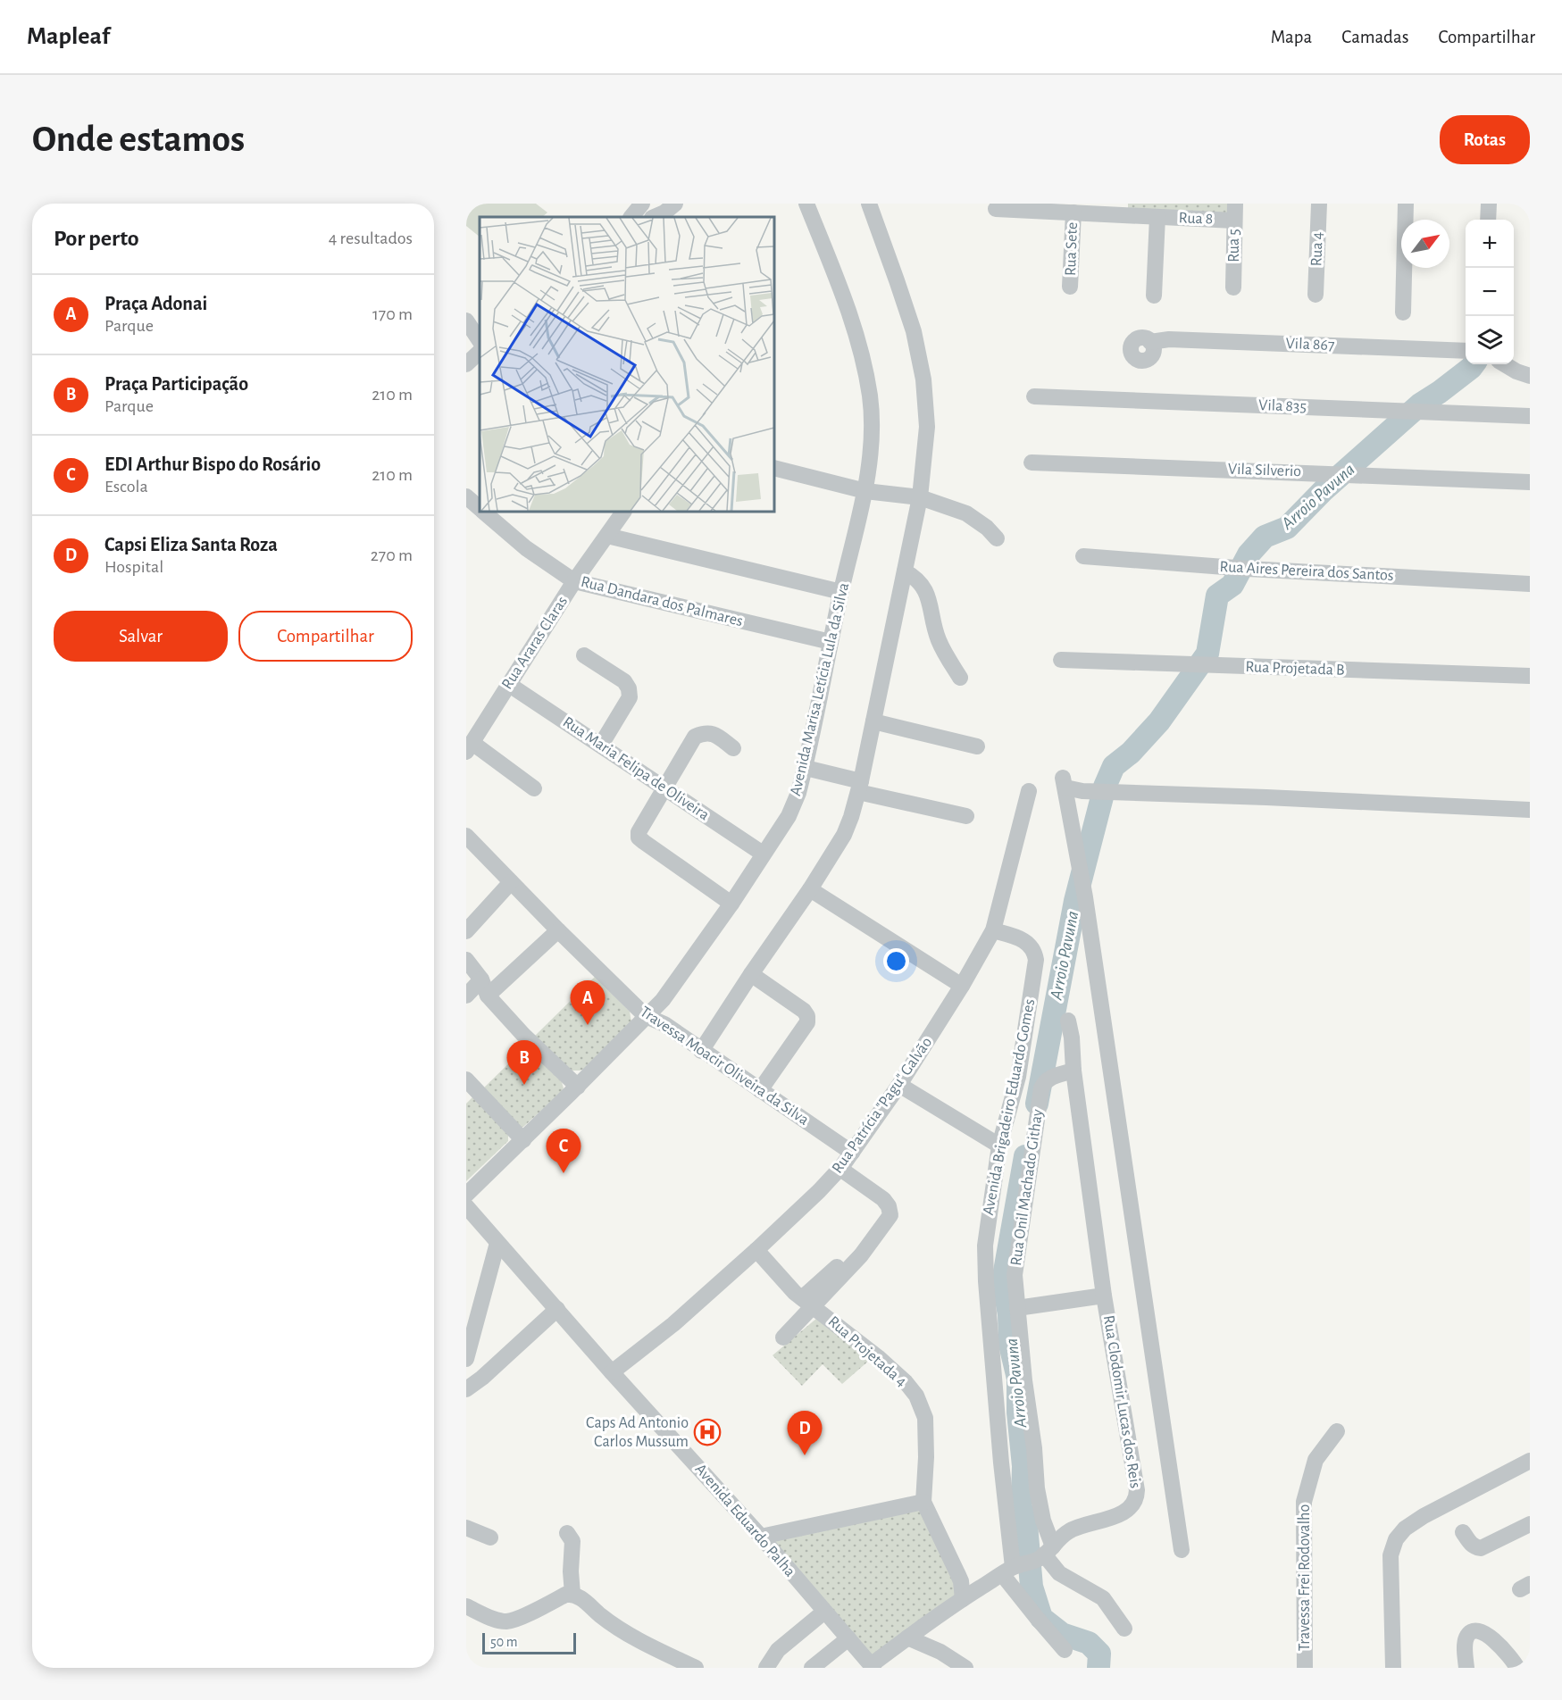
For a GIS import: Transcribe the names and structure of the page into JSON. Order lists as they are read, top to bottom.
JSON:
{
  "streets": {
    "street": [
      "Rua 8",
      "Rua 5",
      "Rua Sete",
      "Rua 4",
      "Vila 867",
      "Vila 835",
      "Vila Silverio",
      "Rua Aires Pereira dos Santos",
      "Rua Dandara dos Palmares",
      "Rua Araras Claras",
      "Rua Projetada B",
      "Avenida Marisa Letícia Lula da Silva",
      "Rua Maria Felipa de Oliveira",
      "Travessa Moacir Oliveira da Silva",
      "Rua Patrícia \"Pagu\" Galvão",
      "Avenida Brigadeiro Eduardo Gomes",
      "Rua Onil Machado Githay",
      "Rua Projetada 4",
      "Rua Clodomir Lucas dos Reis",
      "Avenida Eduardo Palha",
      "Travessa Frei Rodovalho"
    ]
  },
  "crossings": [
    ["Rua 8", "Rua 5"],
    ["Rua 8", "Rua Sete"],
    ["Rua Dandara dos Palmares", "Rua Araras Claras"],
    ["Rua Dandara dos Palmares", "Avenida Marisa Letícia Lula da Silva"],
    ["Rua Araras Claras", "Rua Maria Felipa de Oliveira"],
    ["Avenida Marisa Letícia Lula da Silva", "Rua Maria Felipa de Oliveira"],
    ["Avenida Marisa Letícia Lula da Silva", "Travessa Moacir Oliveira da Silva"],
    ["Travessa Moacir Oliveira da Silva", "Rua Patrícia \"Pagu\" Galvão"],
    ["Rua Patrícia \"Pagu\" Galvão", "Avenida Brigadeiro Eduardo Gomes"],
    ["Rua Patrícia \"Pagu\" Galvão", "Rua Projetada 4"],
    ["Rua Patrícia \"Pagu\" Galvão", "Avenida Eduardo Palha"],
    ["Avenida Brigadeiro Eduardo Gomes", "Rua Clodomir Lucas dos Reis"],
    ["Rua Onil Machado Githay", "Rua Clodomir Lucas dos Reis"],
    ["Rua Projetada 4", "Rua Clodomir Lucas dos Reis"],
    ["Rua Clodomir Lucas dos Reis", "Avenida Eduardo Palha"]
  ],
  "water": ["Arroio Pavuna"],
  "places": {
    "hospital": ["Caps Ad Antonio Carlos Mussum"]
  },
  "scale_bar": "50 m",
  "north": "top right",
  "page": {
    "header": "Mapleaf",
    "nav": ["Mapa", "Camadas", "Compartilhar"],
    "buttons": [
      "Rotas",
      ["Salvar", "Compartilhar"]
    ],
    "title": "Onde estamos",
    "heading": ["Por perto", "4 resultados"],
    "map_buttons": ["+", "−"],
    "list": [
      {
        "mark": "A",
        "name": "Praça Adonai",
        "note": "Parque",
        "value": "170 m"
      },
      {
        "mark": "B",
        "name": "Praça Participação",
        "note": "Parque",
        "value": "210 m"
      },
      {
        "mark": "C",
        "name": "EDI Arthur Bispo do Rosário",
        "note": "Escola",
        "value": "210 m"
      },
      {
        "mark": "D",
        "name": "Capsi Eliza Santa Roza",
        "note": "Hospital",
        "value": "270 m"
      }
    ],
    "pins": [
      "A",
      "B",
      "C",
      "D"
    ],
    "scale": "50 m"
  }
}
